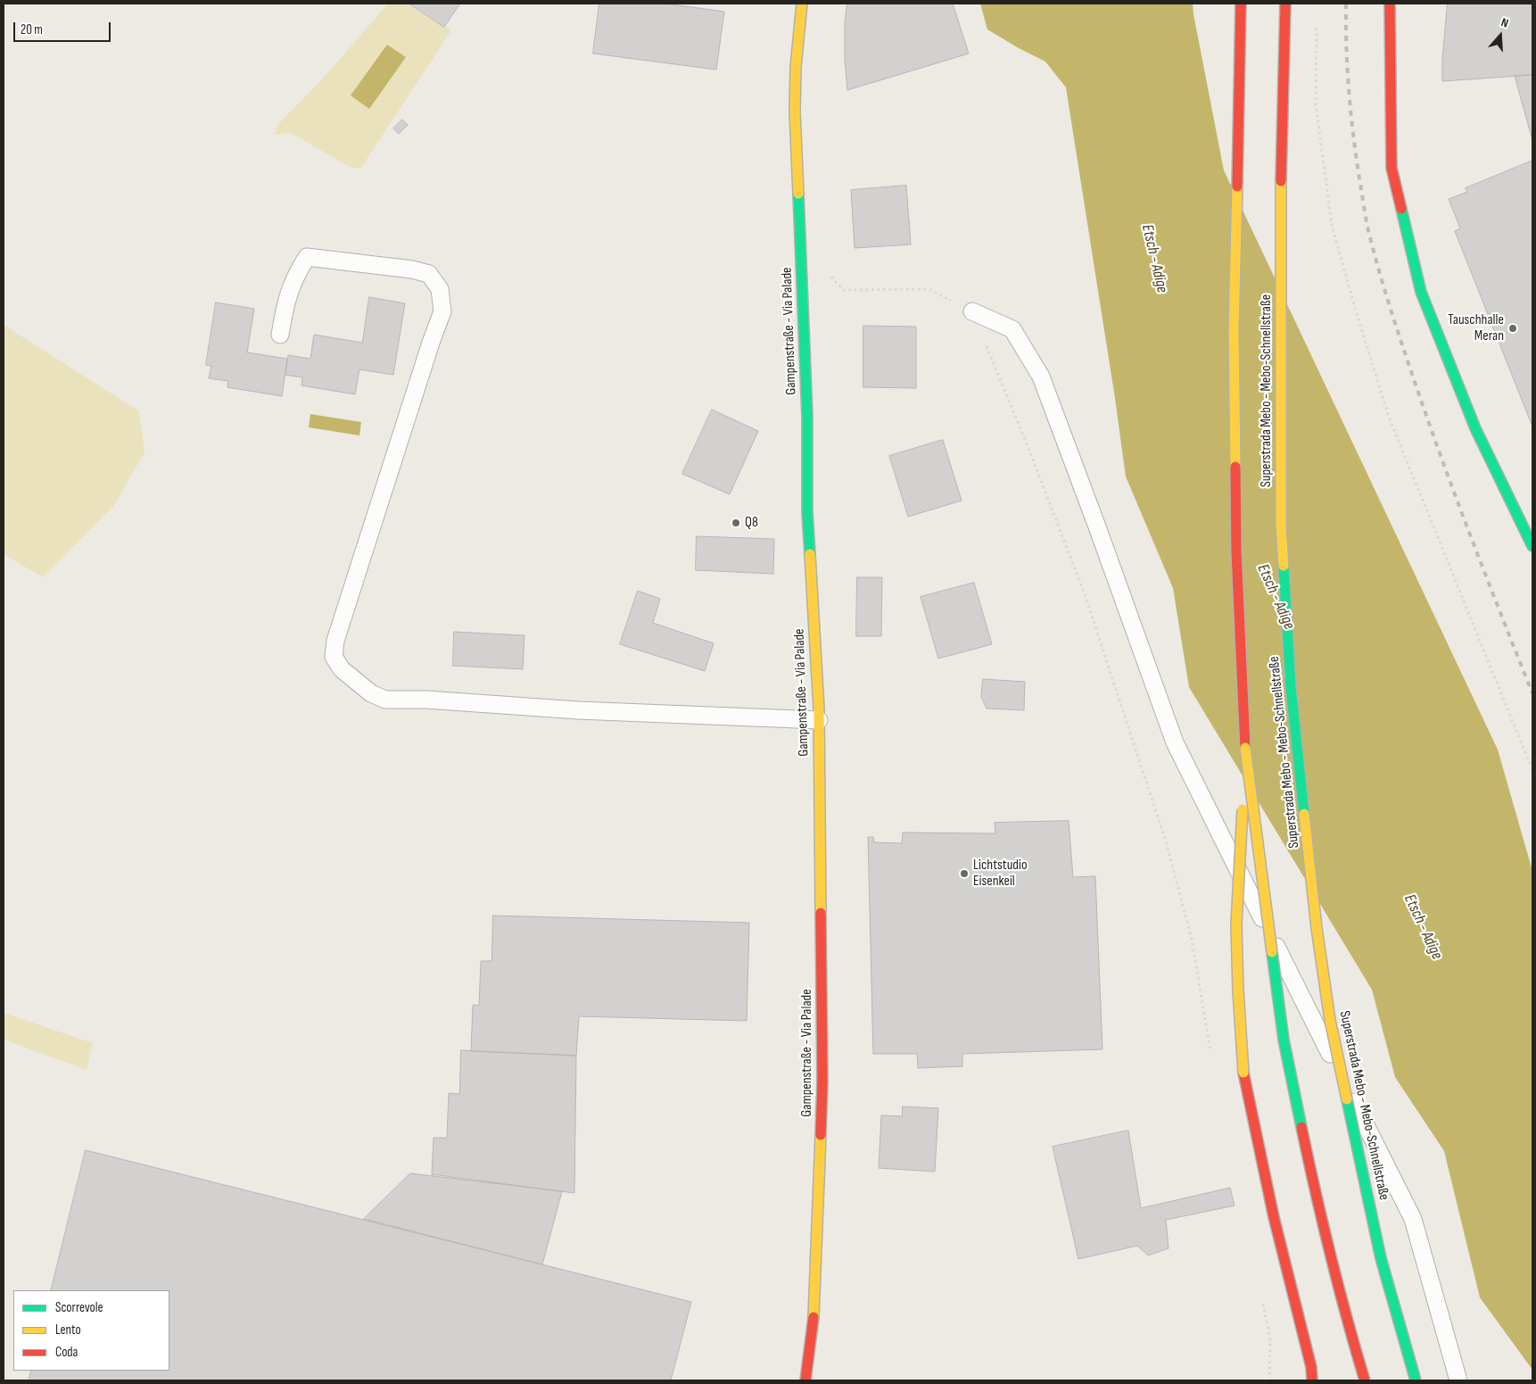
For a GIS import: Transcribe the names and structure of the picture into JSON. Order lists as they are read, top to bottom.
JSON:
{
  "streets": {
    "main road": ["Gampenstraße - Via Palade", "Superstrada Mebo - Mebo-Schnellstraße"]
  },
  "water": ["Etsch - Adige"],
  "places": ["Tauschhalle Meran", "Q8", "Lichtstudio Eisenkeil"],
  "legend": ["Scorrevole", "Lento", "Coda"],
  "scale_bar": "20 m",
  "north": "top"
}
